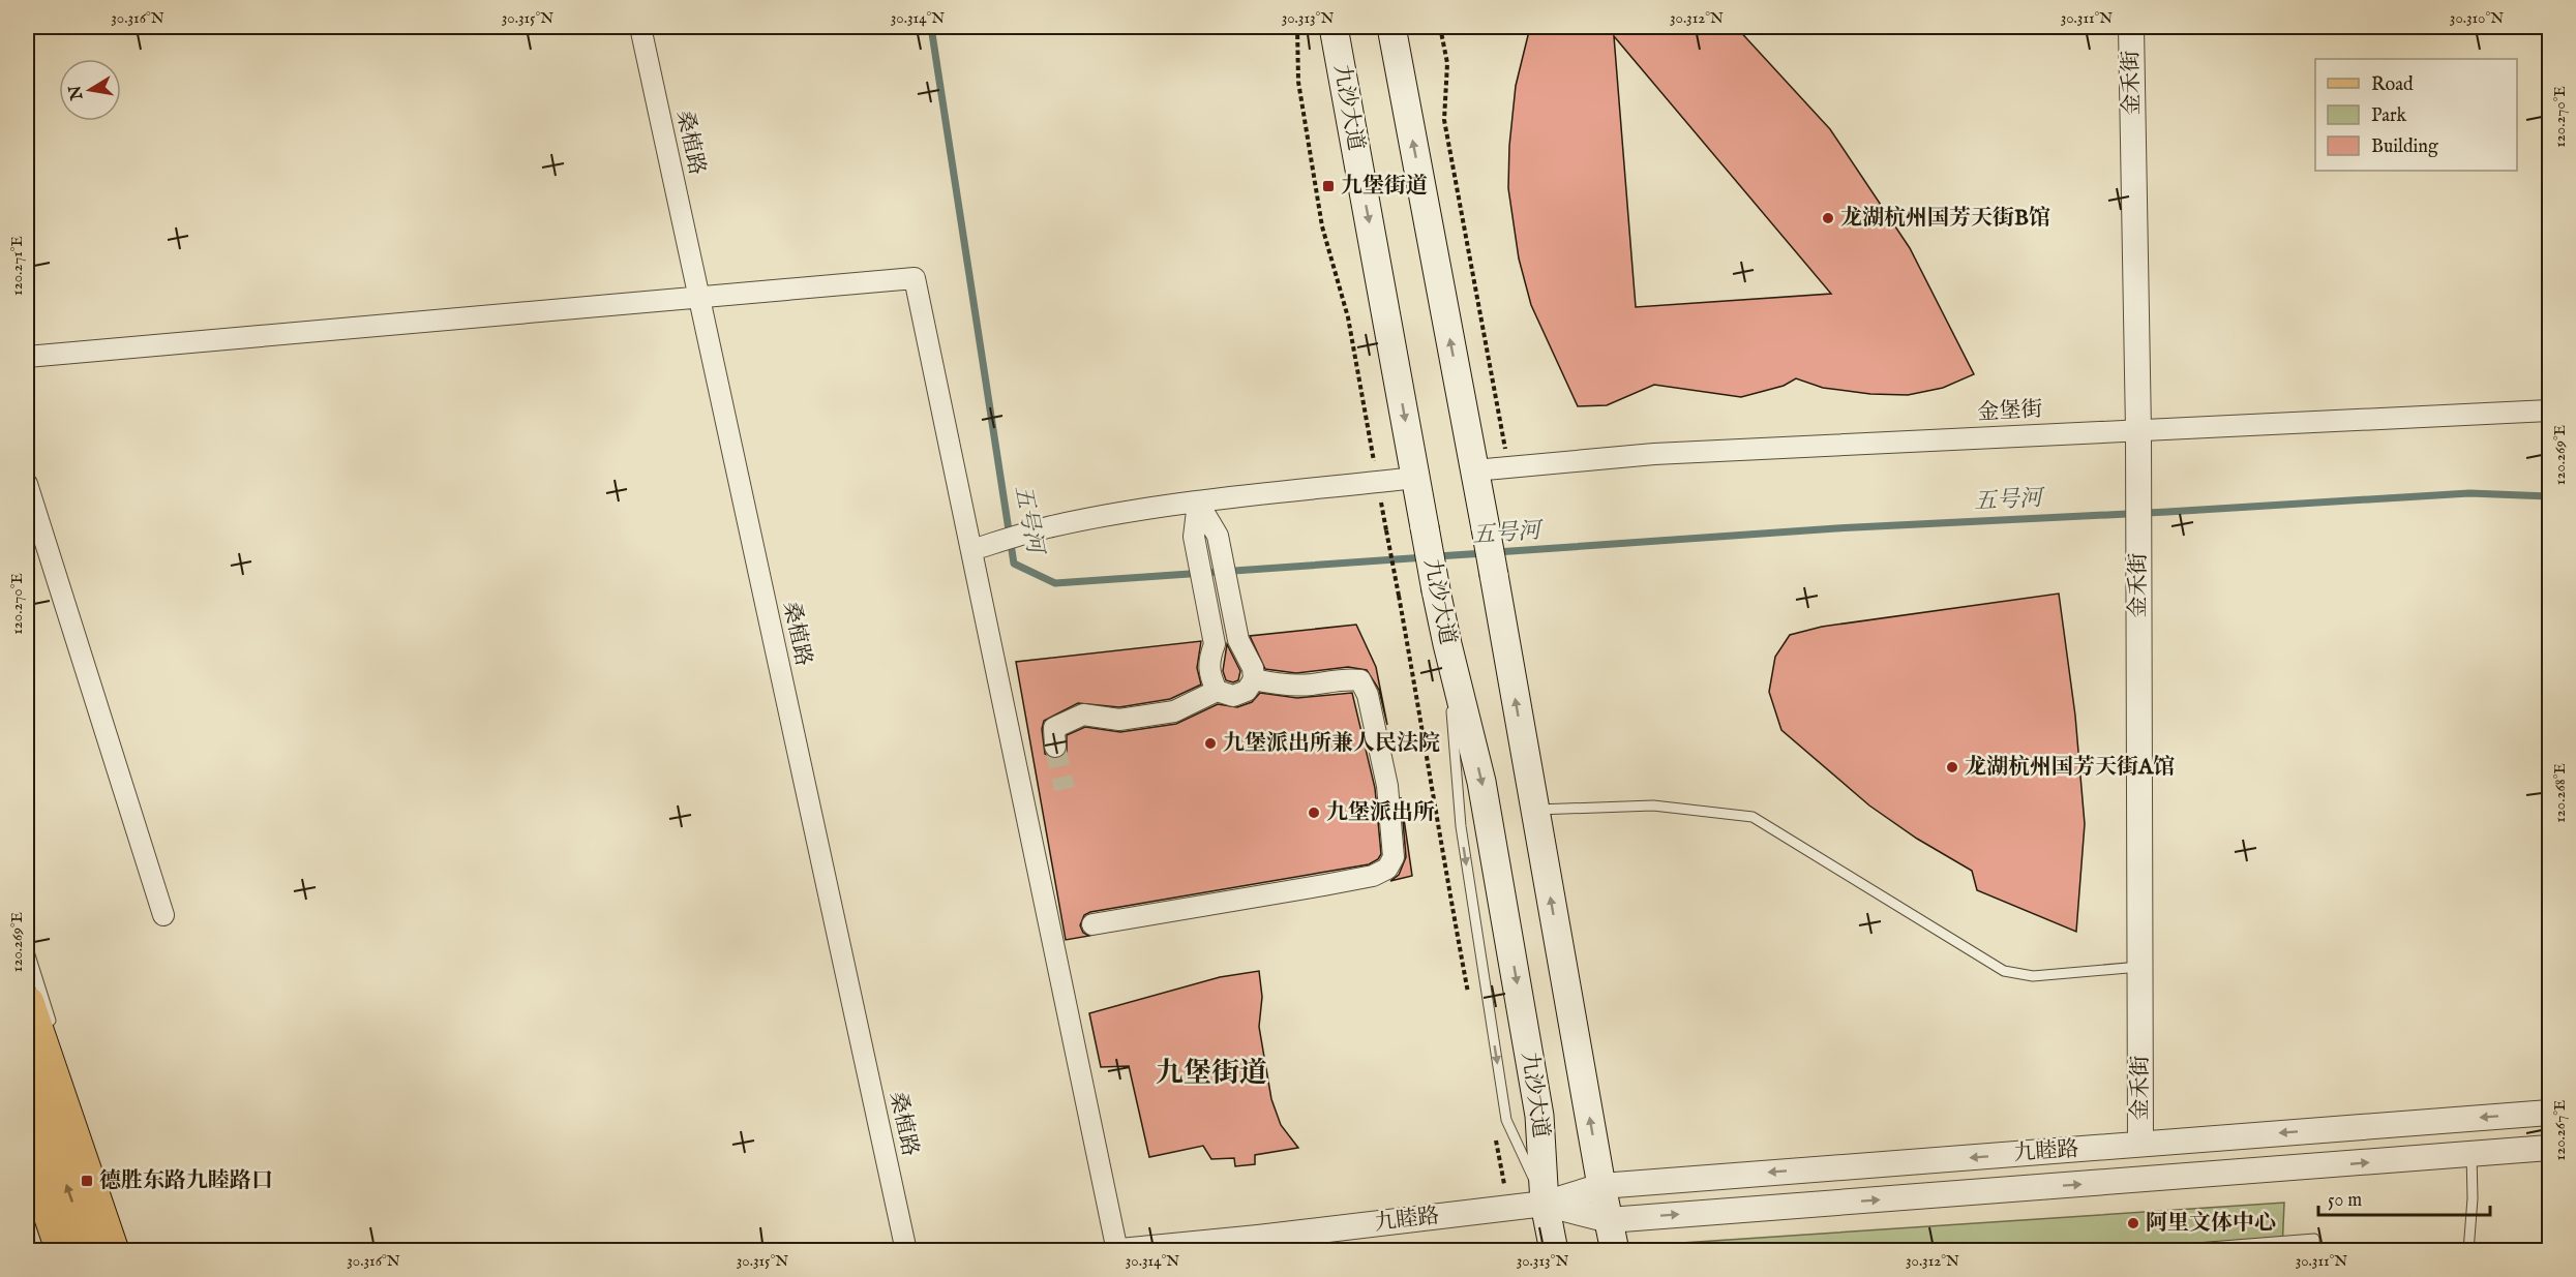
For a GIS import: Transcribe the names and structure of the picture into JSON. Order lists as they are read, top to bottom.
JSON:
{
  "streets": {
    "main road": ["九沙大道"],
    "street": [
      "金禾街",
      "桑植路",
      "金堡街",
      "九睦路"
    ]
  },
  "crossings": [
    ["金禾街", "金堡街"],
    ["金禾街", "九睦路"],
    ["九沙大道", "九睦路"]
  ],
  "districts": ["九堡街道"],
  "water": ["五号河"],
  "places": {
    "transit": ["九堡街道", "德胜东路九睦路口"],
    "other": [
      "龙湖杭州国芳天街B馆",
      "九堡派出所兼人民法院",
      "龙湖杭州国芳天街A馆",
      "九堡派出所",
      "阿里文体中心"
    ]
  },
  "legend": ["Road", "Park", "Building"],
  "scale_bar": "50 m",
  "north": "left",
  "coordinates": [
    "30.316°N",
    "30.315°N",
    "30.314°N",
    "30.313°N",
    "30.312°N",
    "30.311°N",
    "30.310°N",
    "120.270°E",
    "120.271°E",
    "120.269°E",
    "120.268°E",
    "120.267°E"
  ]
}
